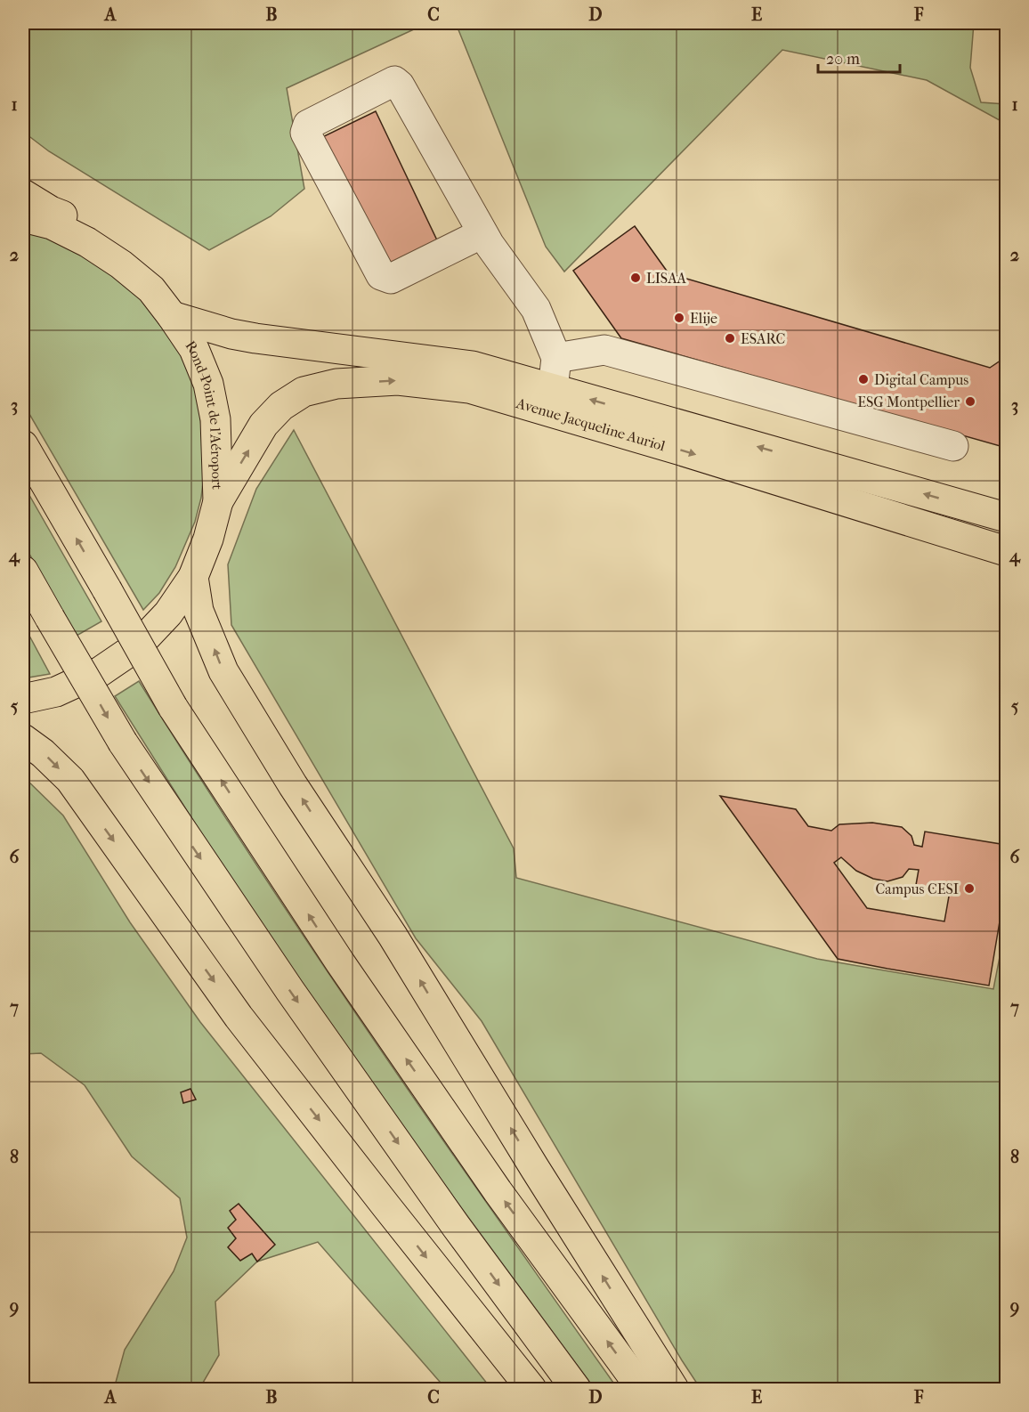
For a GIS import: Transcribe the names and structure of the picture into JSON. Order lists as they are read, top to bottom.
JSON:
{
  "streets": {
    "main road": ["Rond-Point de l'Aéroport", "Avenue Jacqueline Auriol"]
  },
  "crossings": [
    ["Rond-Point de l'Aéroport", "Avenue Jacqueline Auriol"]
  ],
  "places": [
    "LISAA",
    "Elije",
    "ESARC",
    "Digital Campus",
    "ESG Montpellier",
    "Campus CESI"
  ],
  "scale_bar": "20 m",
  "grid": {
    "columns": [
      "A",
      "B",
      "C",
      "D",
      "E",
      "F"
    ],
    "rows": [
      "1",
      "2",
      "3",
      "4",
      "5",
      "6",
      "7",
      "8",
      "9"
    ]
  }
}
